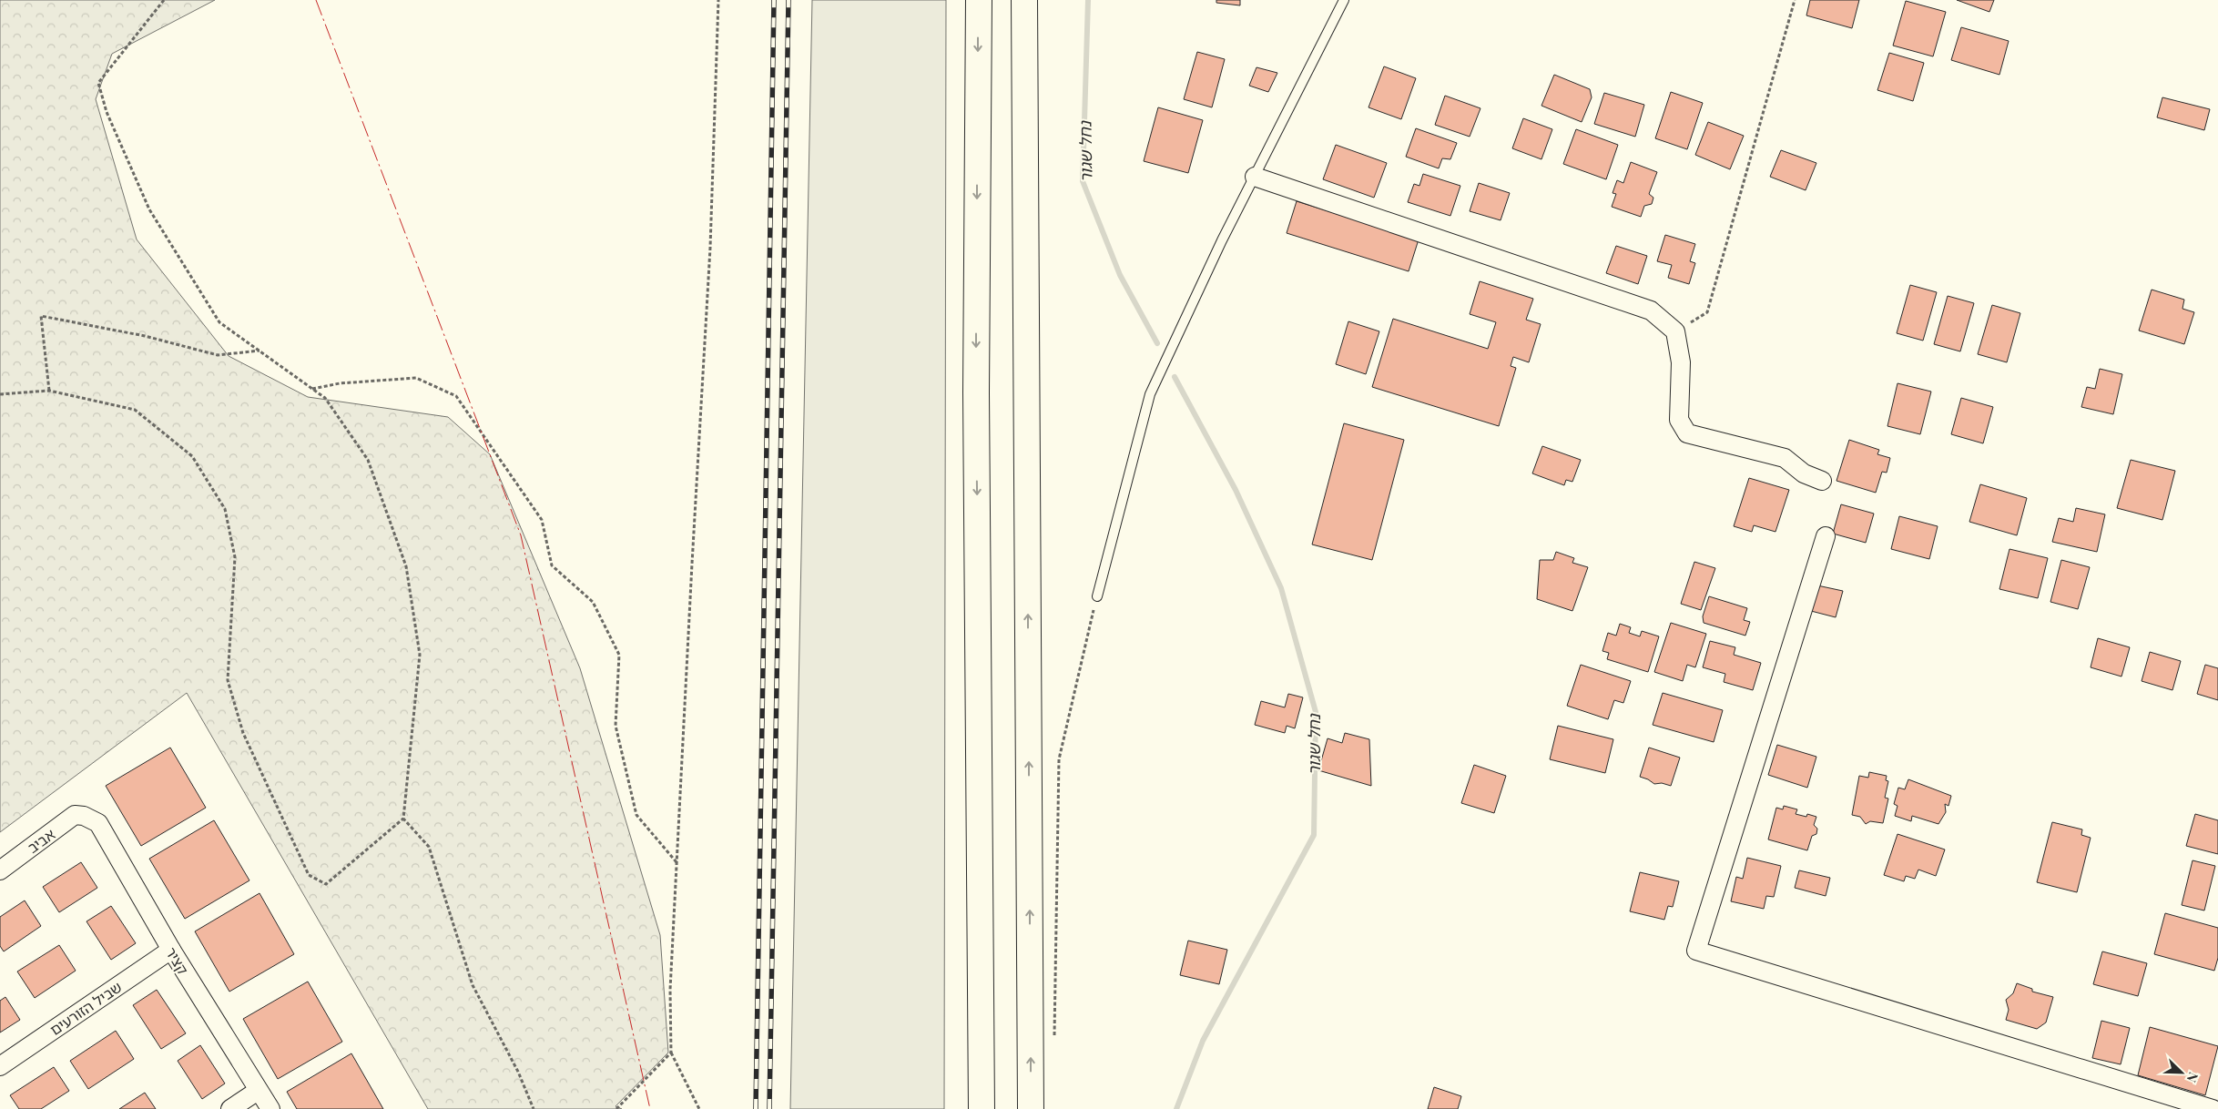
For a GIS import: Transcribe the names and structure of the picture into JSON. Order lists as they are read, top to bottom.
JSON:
{
  "streets": {
    "street": ["אביב", "קציר", "שביל הזורעים"]
  },
  "crossings": [
    ["אביב", "קציר"],
    ["קציר", "שביל הזורעים"]
  ],
  "water": ["נחל שגור"],
  "north": "bottom right"
}
